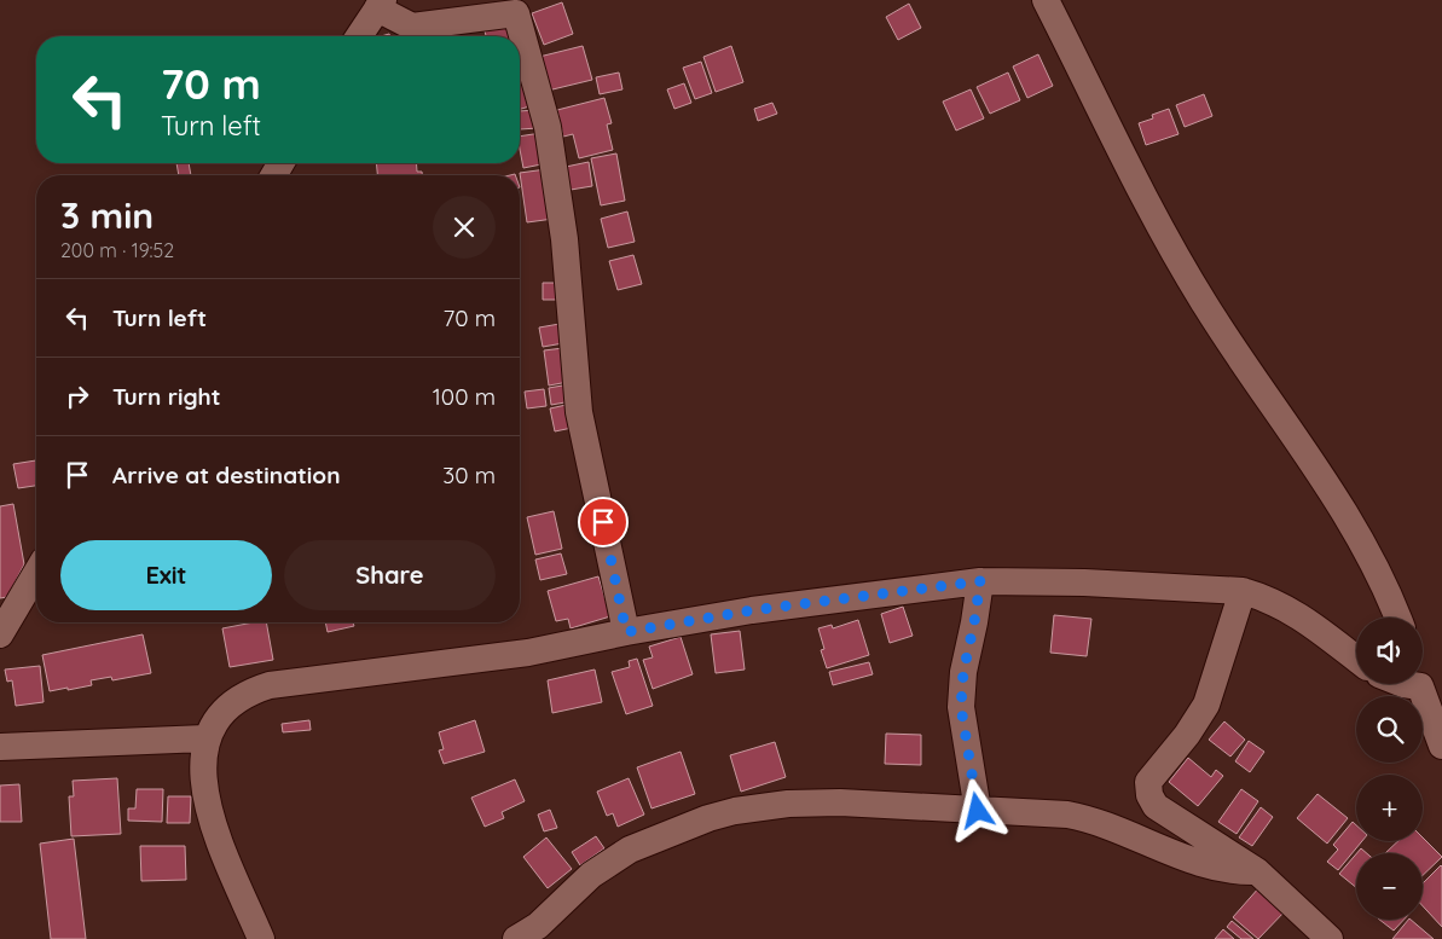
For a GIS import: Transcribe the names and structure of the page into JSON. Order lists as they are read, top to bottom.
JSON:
{
  "page": {
    "turn": ["70 m", "Turn left"],
    "heading": ["3 min", "200 m · 19:52"],
    "list": [
      {
        "name": "Turn left",
        "value": "70 m"
      },
      {
        "name": "Turn right",
        "value": "100 m"
      },
      {
        "name": "Arrive at destination",
        "value": "30 m"
      }
    ],
    "buttons": ["Exit", "Share"],
    "map_buttons": ["+", "−"]
  }
}
